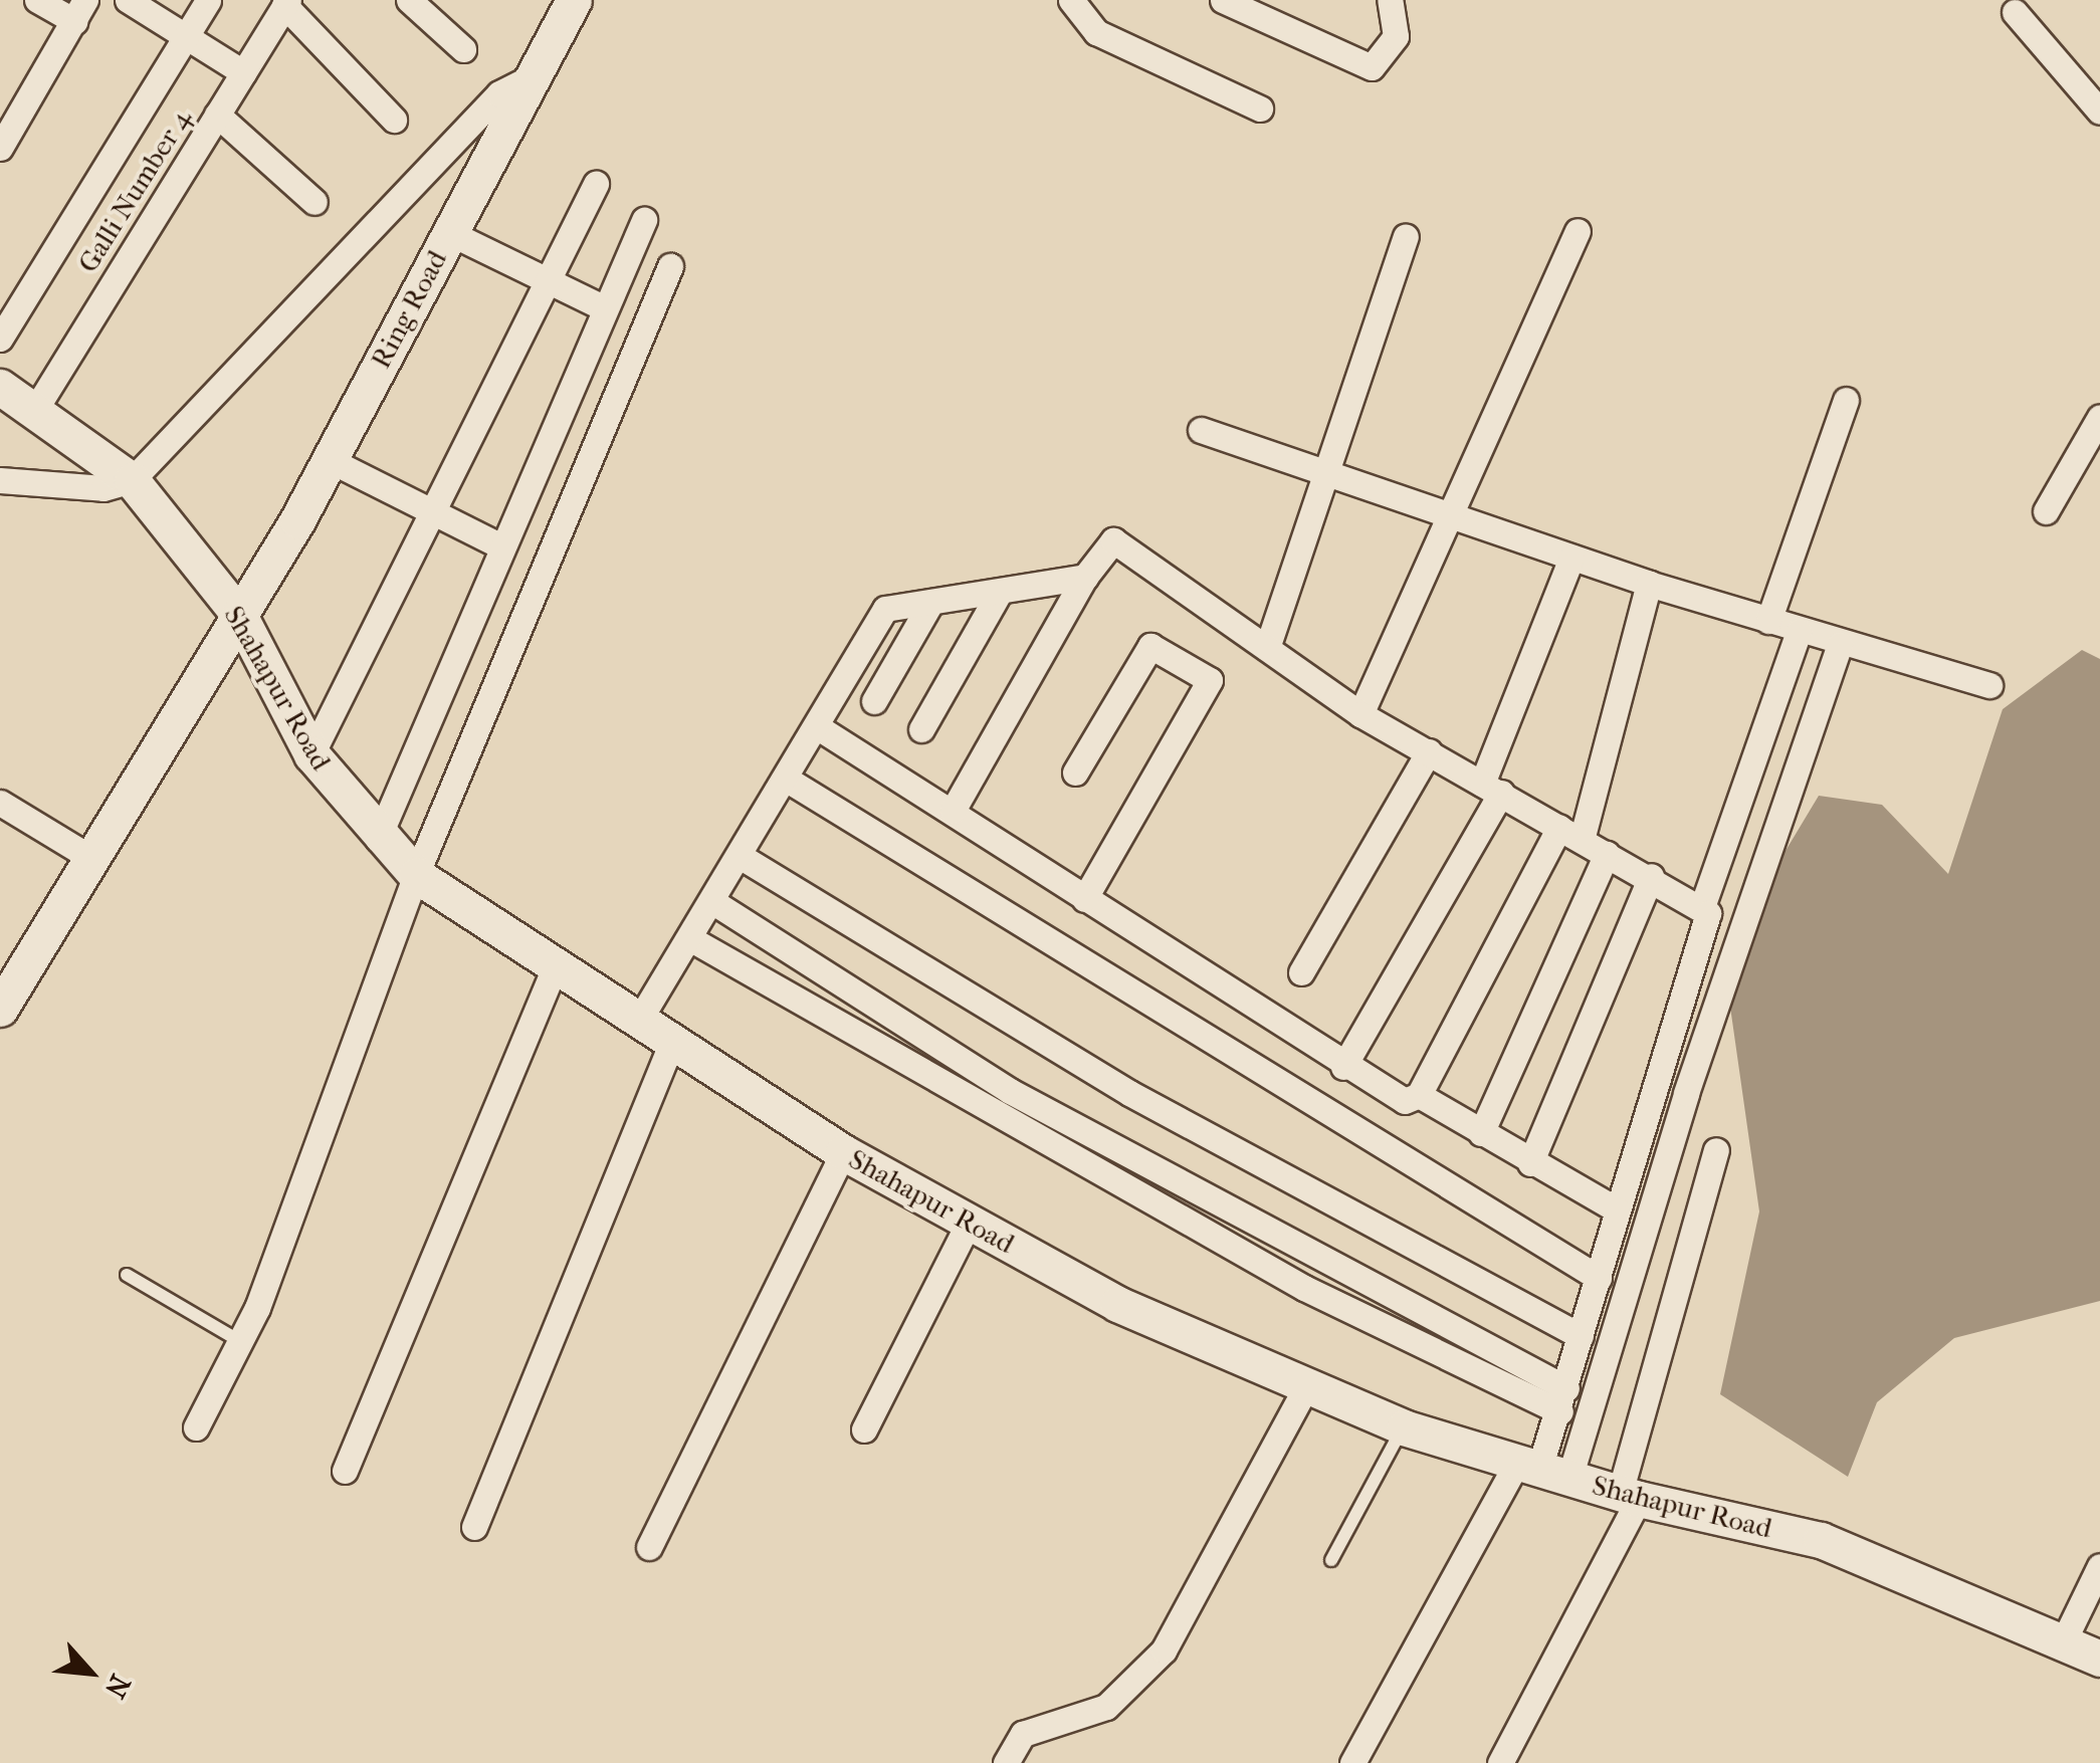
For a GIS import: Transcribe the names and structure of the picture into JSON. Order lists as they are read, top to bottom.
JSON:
{
  "streets": {
    "main road": ["Ring Road", "Shahapur Road"],
    "street": ["Galli Number 4"]
  },
  "crossings": [
    ["Galli Number 4", "Shahapur Road"],
    ["Ring Road", "Shahapur Road"]
  ],
  "north": "bottom right"
}
